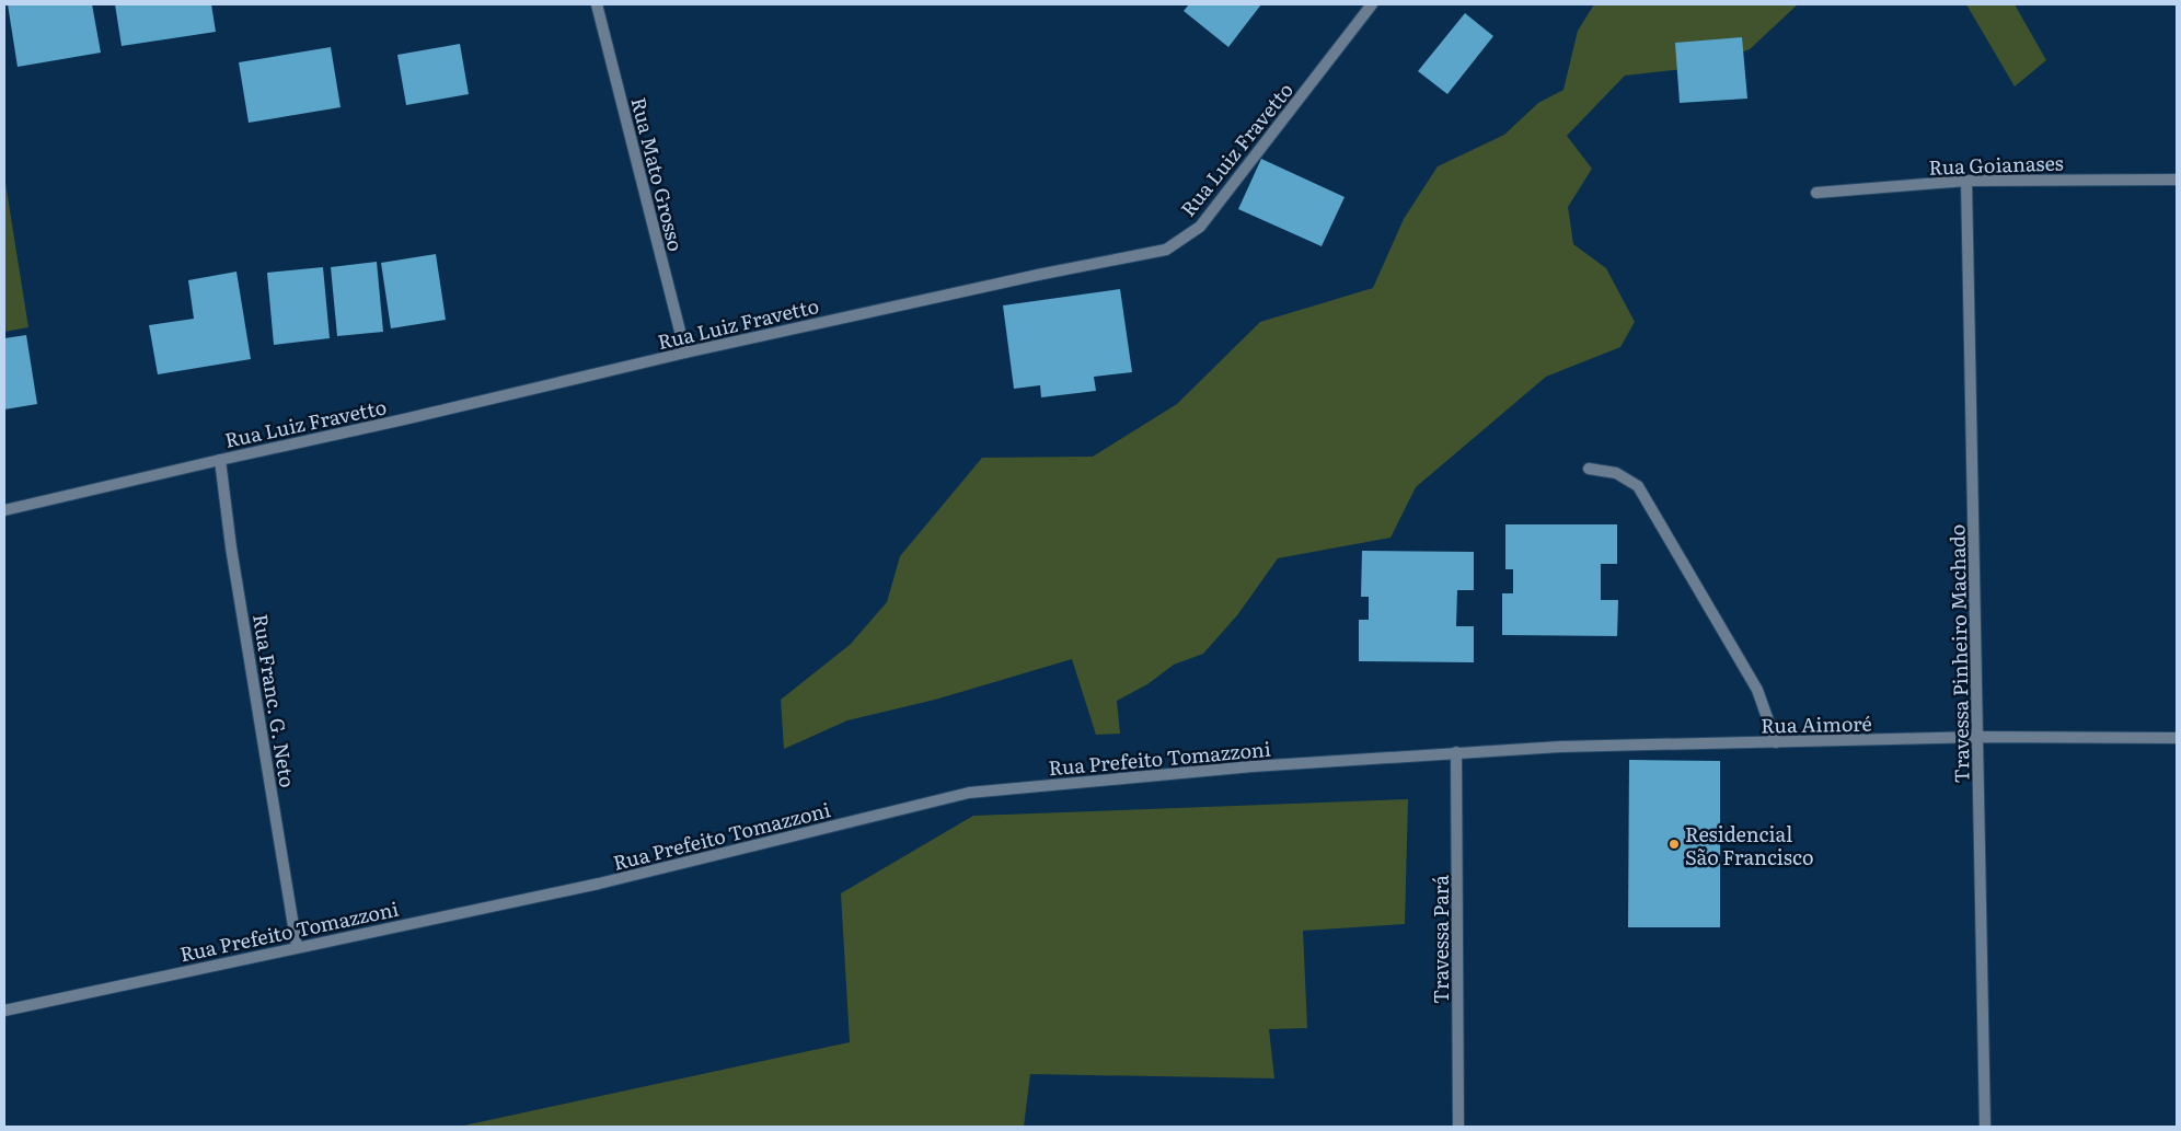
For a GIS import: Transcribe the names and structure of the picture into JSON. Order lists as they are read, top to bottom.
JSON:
{
  "streets": {
    "street": [
      "Rua Luiz Fravetto",
      "Rua Goianases",
      "Rua Mato Grosso",
      "Travessa Pinheiro Machado",
      "Rua Franc. G. Neto",
      "Rua Aimoré",
      "Rua Prefeito Tomazzoni",
      "Travessa Pará"
    ]
  },
  "crossings": [
    ["Rua Luiz Fravetto", "Rua Mato Grosso"],
    ["Rua Luiz Fravetto", "Rua Franc. G. Neto"],
    ["Rua Goianases", "Travessa Pinheiro Machado"],
    ["Travessa Pinheiro Machado", "Rua Aimoré"],
    ["Rua Franc. G. Neto", "Rua Prefeito Tomazzoni"],
    ["Rua Aimoré", "Rua Prefeito Tomazzoni"],
    ["Rua Aimoré", "Travessa Pará"],
    ["Rua Prefeito Tomazzoni", "Travessa Pará"]
  ],
  "places": ["Residencial São Francisco"]
}
